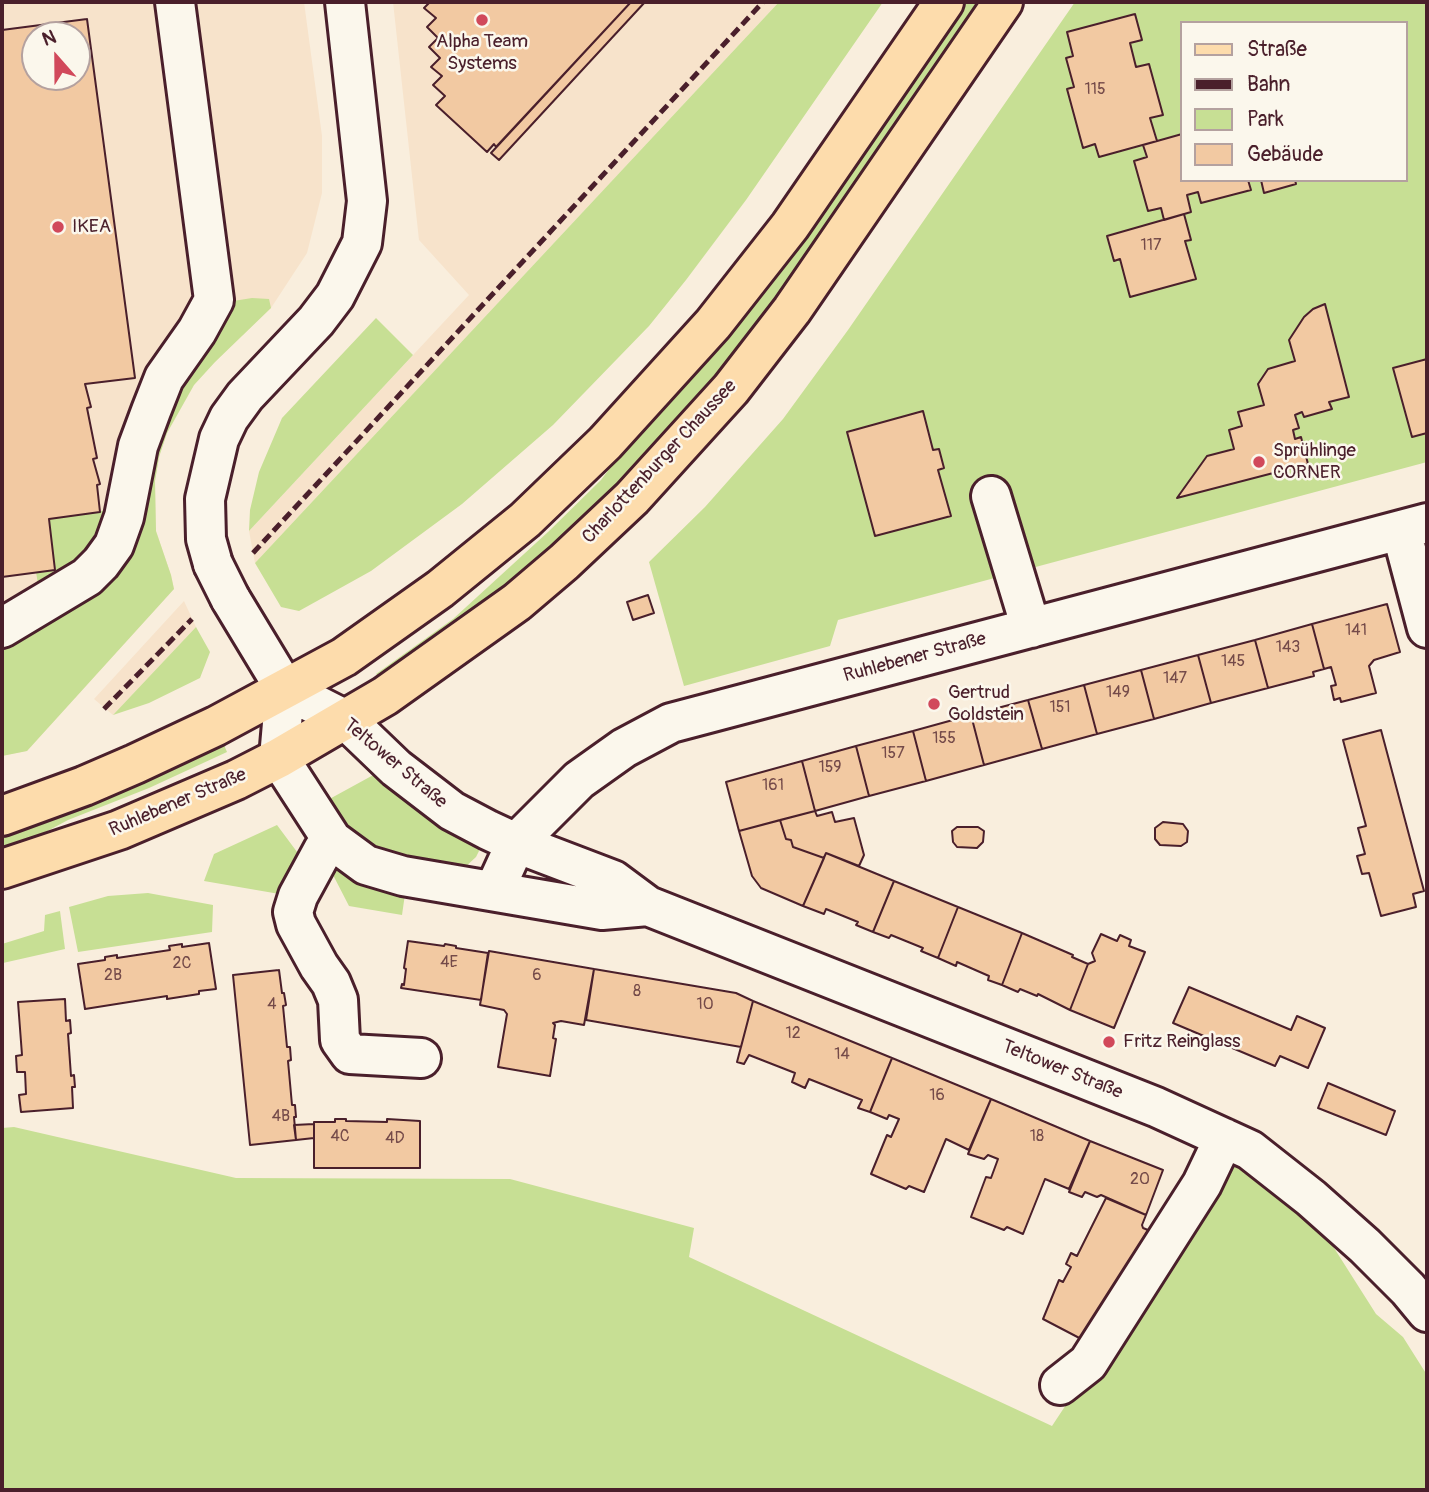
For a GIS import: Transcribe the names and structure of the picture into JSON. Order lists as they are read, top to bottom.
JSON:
{
  "streets": {
    "main road": ["Charlottenburger Chaussee", "Ruhlebener Straße"],
    "street": ["Teltower Straße"]
  },
  "crossings": [
    ["Charlottenburger Chaussee", "Ruhlebener Straße"],
    ["Charlottenburger Chaussee", "Teltower Straße"],
    ["Ruhlebener Straße", "Teltower Straße"]
  ],
  "places": [
    "Alpha Team Systems",
    "IKEA",
    "Sprühlinge CORNER",
    "Gertrud Goldstein",
    "Fritz Reinglass"
  ],
  "house_numbers": [
    "115",
    "117",
    "141",
    "143",
    "145",
    "147",
    "149",
    "151",
    "155",
    "157",
    "159",
    "161",
    "4E",
    "2C",
    "2B",
    "6",
    "8",
    "4",
    "10",
    "12",
    "14",
    "16",
    "4B",
    "4C",
    "18",
    "4D",
    "20"
  ],
  "legend": [
    "Straße",
    "Bahn",
    "Park",
    "Gebäude"
  ],
  "north": "top"
}
